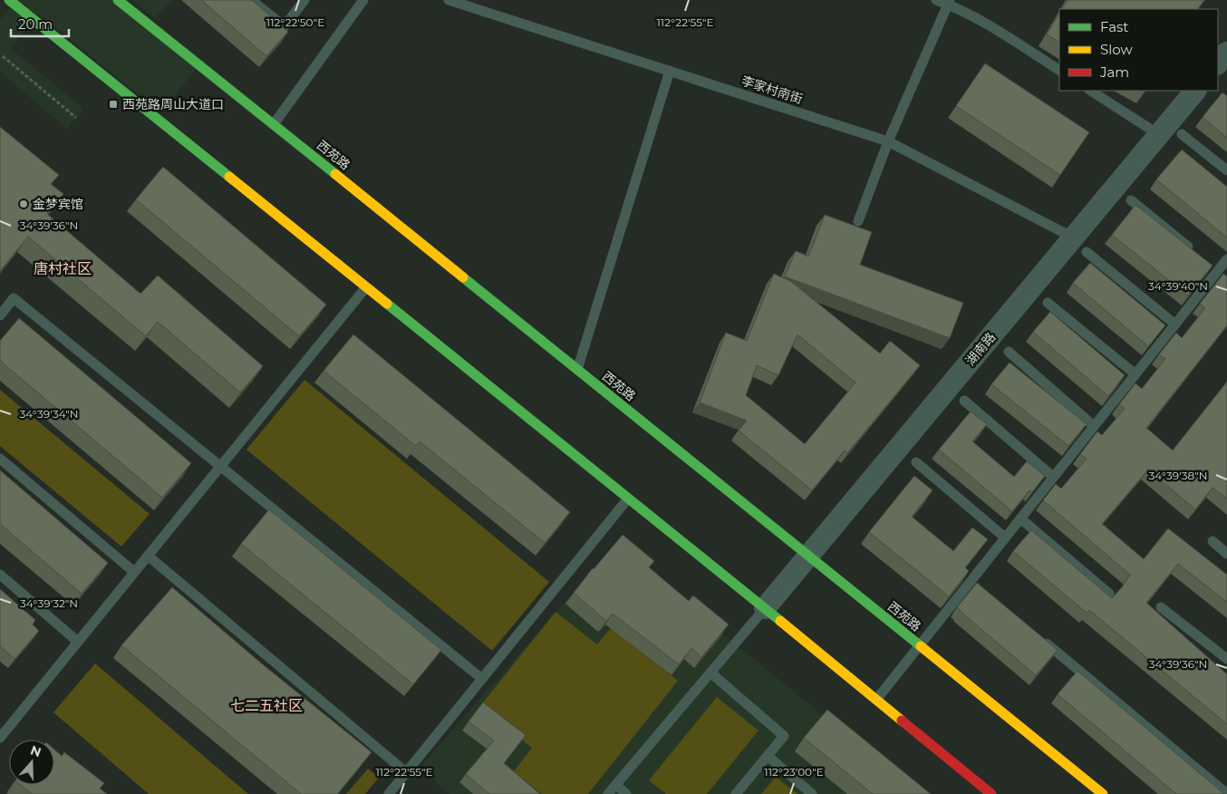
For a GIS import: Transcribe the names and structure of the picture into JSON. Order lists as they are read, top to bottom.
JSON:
{
  "streets": {
    "main road": ["西苑路"],
    "street": ["湖南路"],
    "lane": ["李家村南街"]
  },
  "crossings": [
    ["李家村南街", "湖南路"],
    ["西苑路", "湖南路"]
  ],
  "districts": ["唐村社区", "七二五社区"],
  "places": {
    "transit": ["西苑路周山大道口"],
    "other": ["金梦宾馆"]
  },
  "legend": ["Fast", "Slow", "Jam"],
  "scale_bar": "20 m",
  "north": "top",
  "coordinates": [
    "112°22'50\"E",
    "112°22'55\"E",
    "34°39'36\"N",
    "34°39'40\"N",
    "34°39'34\"N",
    "34°39'38\"N",
    "34°39'32\"N",
    "112°23'00\"E"
  ]
}
